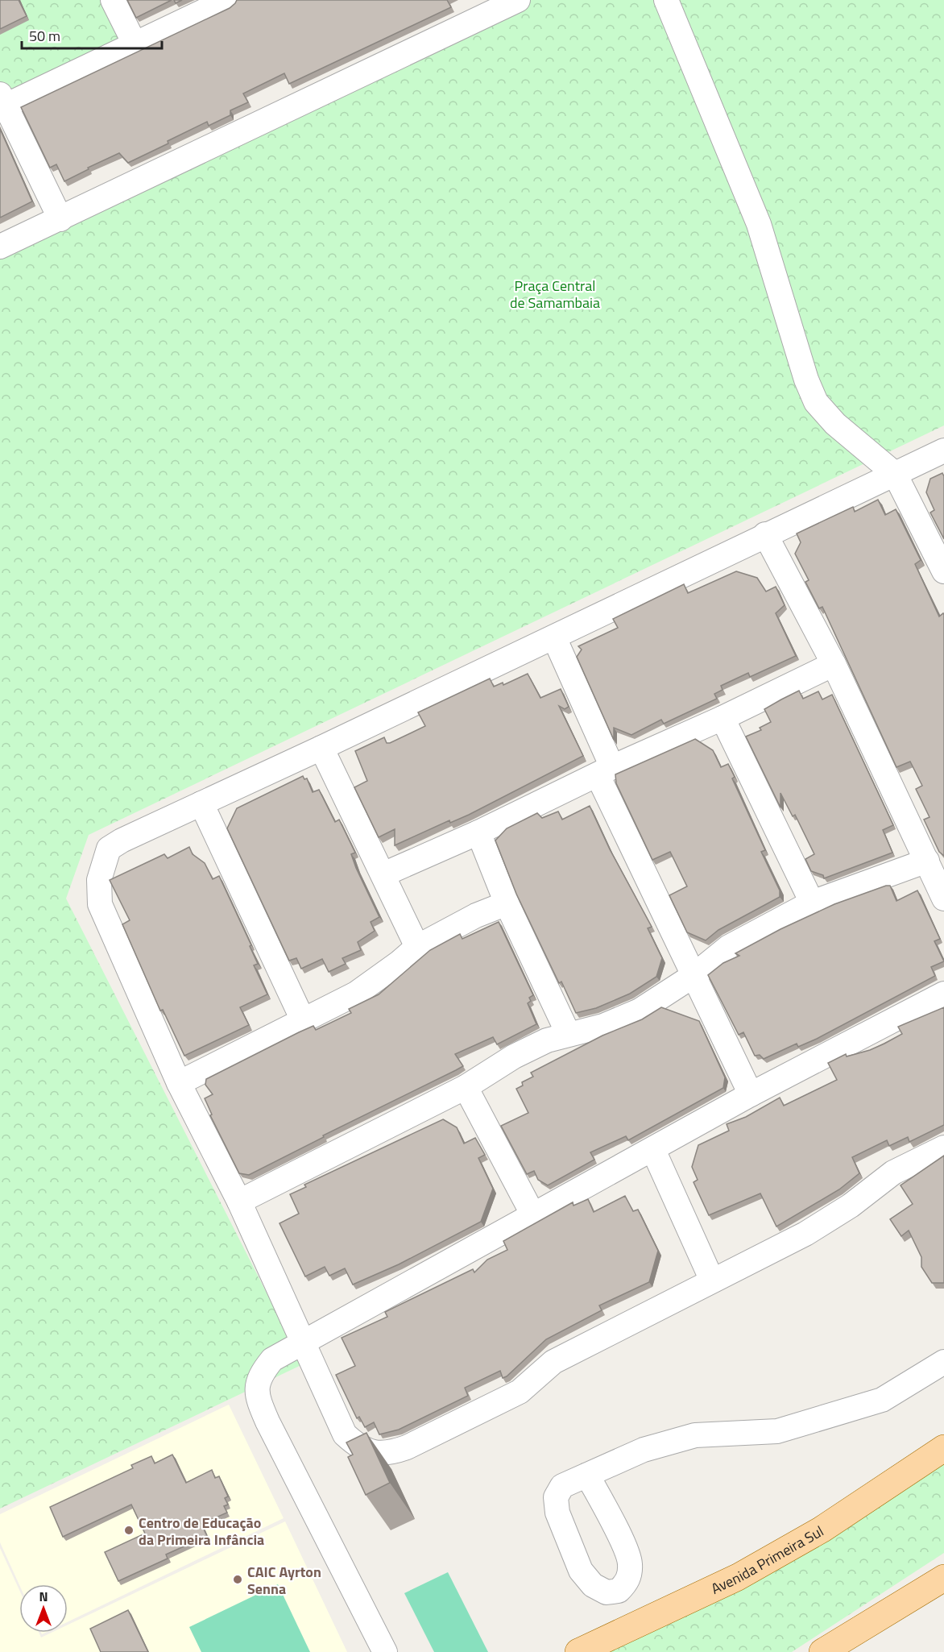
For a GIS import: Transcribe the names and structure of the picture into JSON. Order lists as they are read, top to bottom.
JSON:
{
  "streets": {
    "main road": ["Avenida Primeira Sul"]
  },
  "parks": ["Praça Central de Samambaia"],
  "places": ["Centro de Educação da Primeira Infância", "CAIC Ayrton Senna"],
  "scale_bar": "50 m",
  "north": "top"
}
